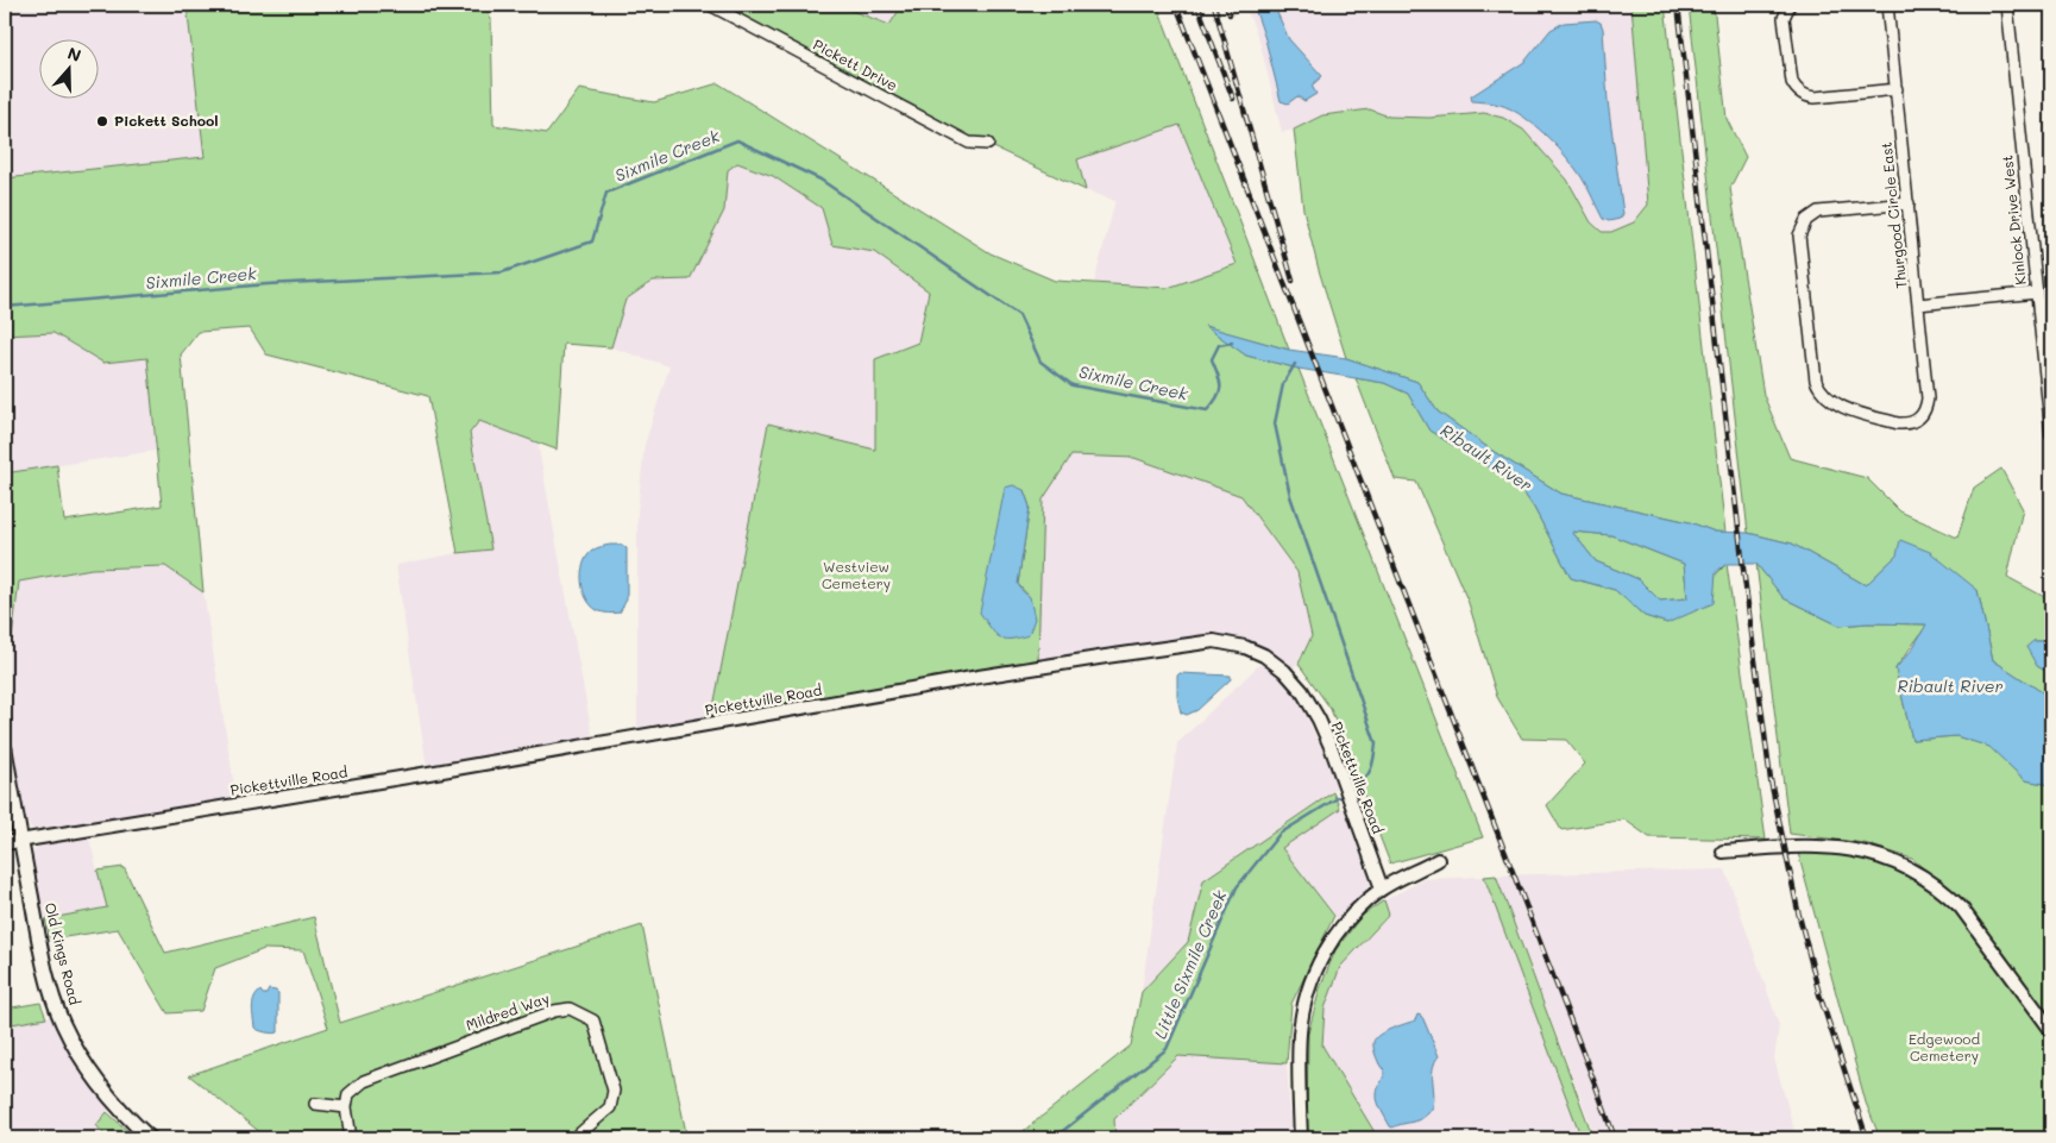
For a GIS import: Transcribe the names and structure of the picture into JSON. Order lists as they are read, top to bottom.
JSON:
{
  "streets": {
    "main road": ["Old Kings Road"],
    "street": [
      "Pickett Drive",
      "Thurgood Circle East",
      "Kinlock Drive West",
      "Pickettville Road",
      "Mildred Way"
    ]
  },
  "crossings": [
    ["Pickettville Road", "Old Kings Road"]
  ],
  "water": ["Sixmile Creek", "Ribault River", "Little Sixmile Creek"],
  "parks": ["Westview Cemetery", "Edgewood Cemetery"],
  "places": ["Pickett School"],
  "north": "top"
}
